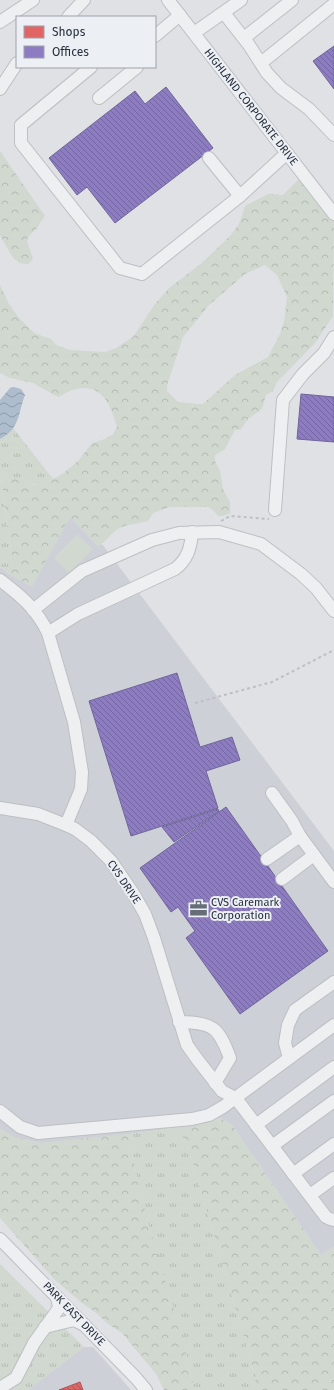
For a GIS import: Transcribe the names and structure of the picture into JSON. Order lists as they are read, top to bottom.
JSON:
{
  "streets": {
    "street": ["HIGHLAND CORPORATE DRIVE", "CVS DRIVE", "PARK EAST DRIVE"]
  },
  "places": {
    "office": ["CVS Caremark Corporation"]
  },
  "legend": ["Shops", "Offices"]
}
